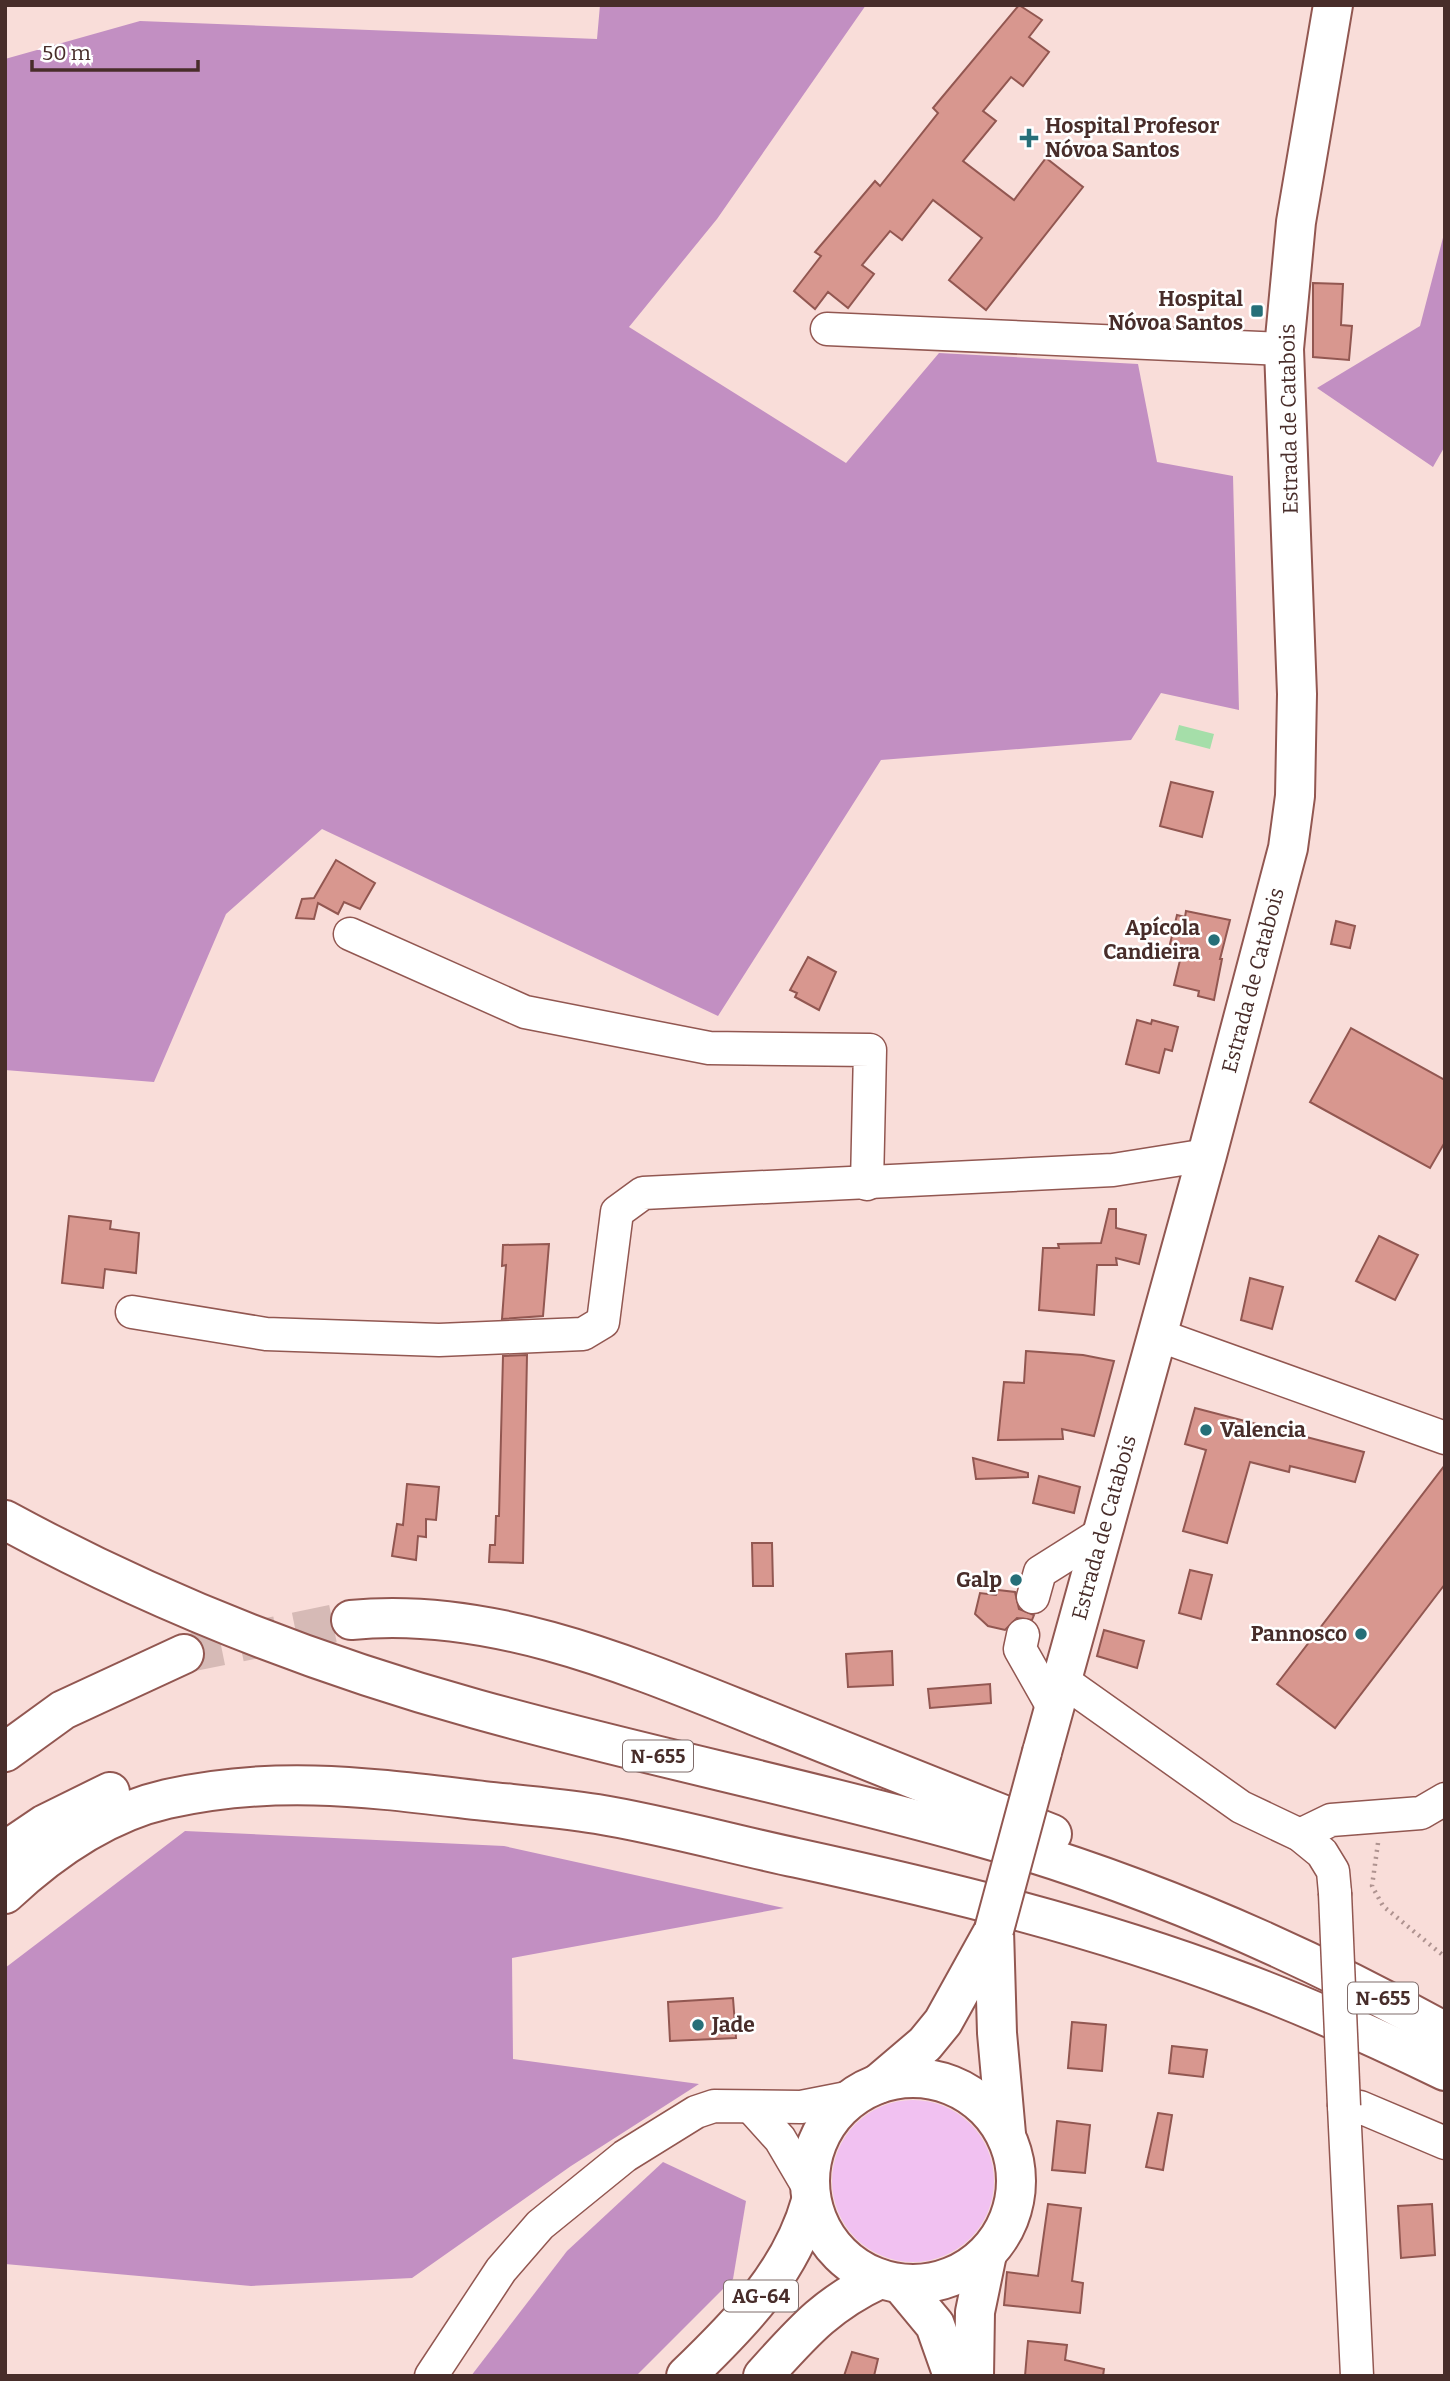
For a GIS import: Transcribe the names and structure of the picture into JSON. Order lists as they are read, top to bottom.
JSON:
{
  "streets": {
    "main road": ["Estrada de Catabois", "N-655", "AG-64"]
  },
  "places": {
    "health": ["Hospital Profesor Nóvoa Santos"],
    "transit": ["Hospital Nóvoa Santos"],
    "other": [
      "Apícola Candieira",
      "Valencia",
      "Galp",
      "Pannosco",
      "Jade"
    ]
  },
  "scale_bar": "50 m"
}
